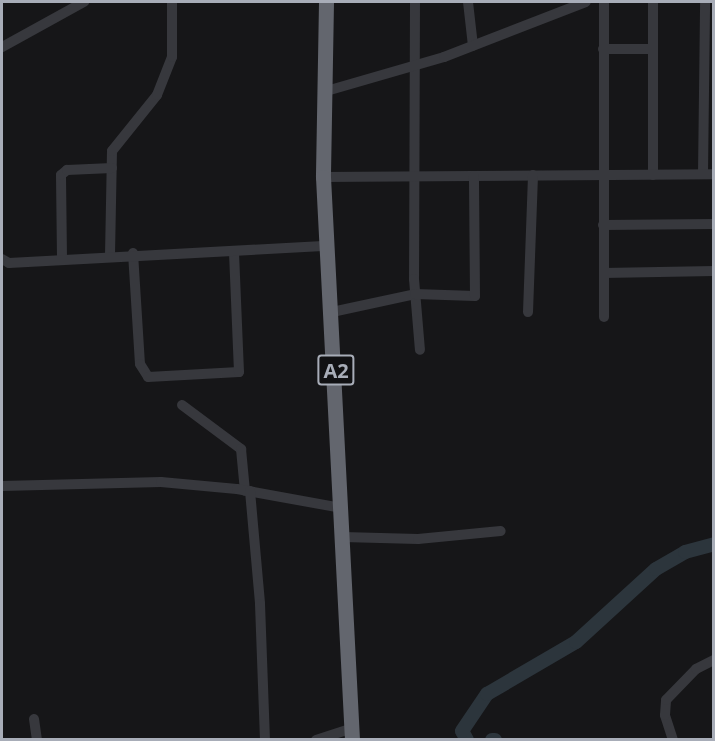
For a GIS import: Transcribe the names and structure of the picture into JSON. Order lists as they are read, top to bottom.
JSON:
{
  "streets": {
    "highway": ["A2"]
  }
}
